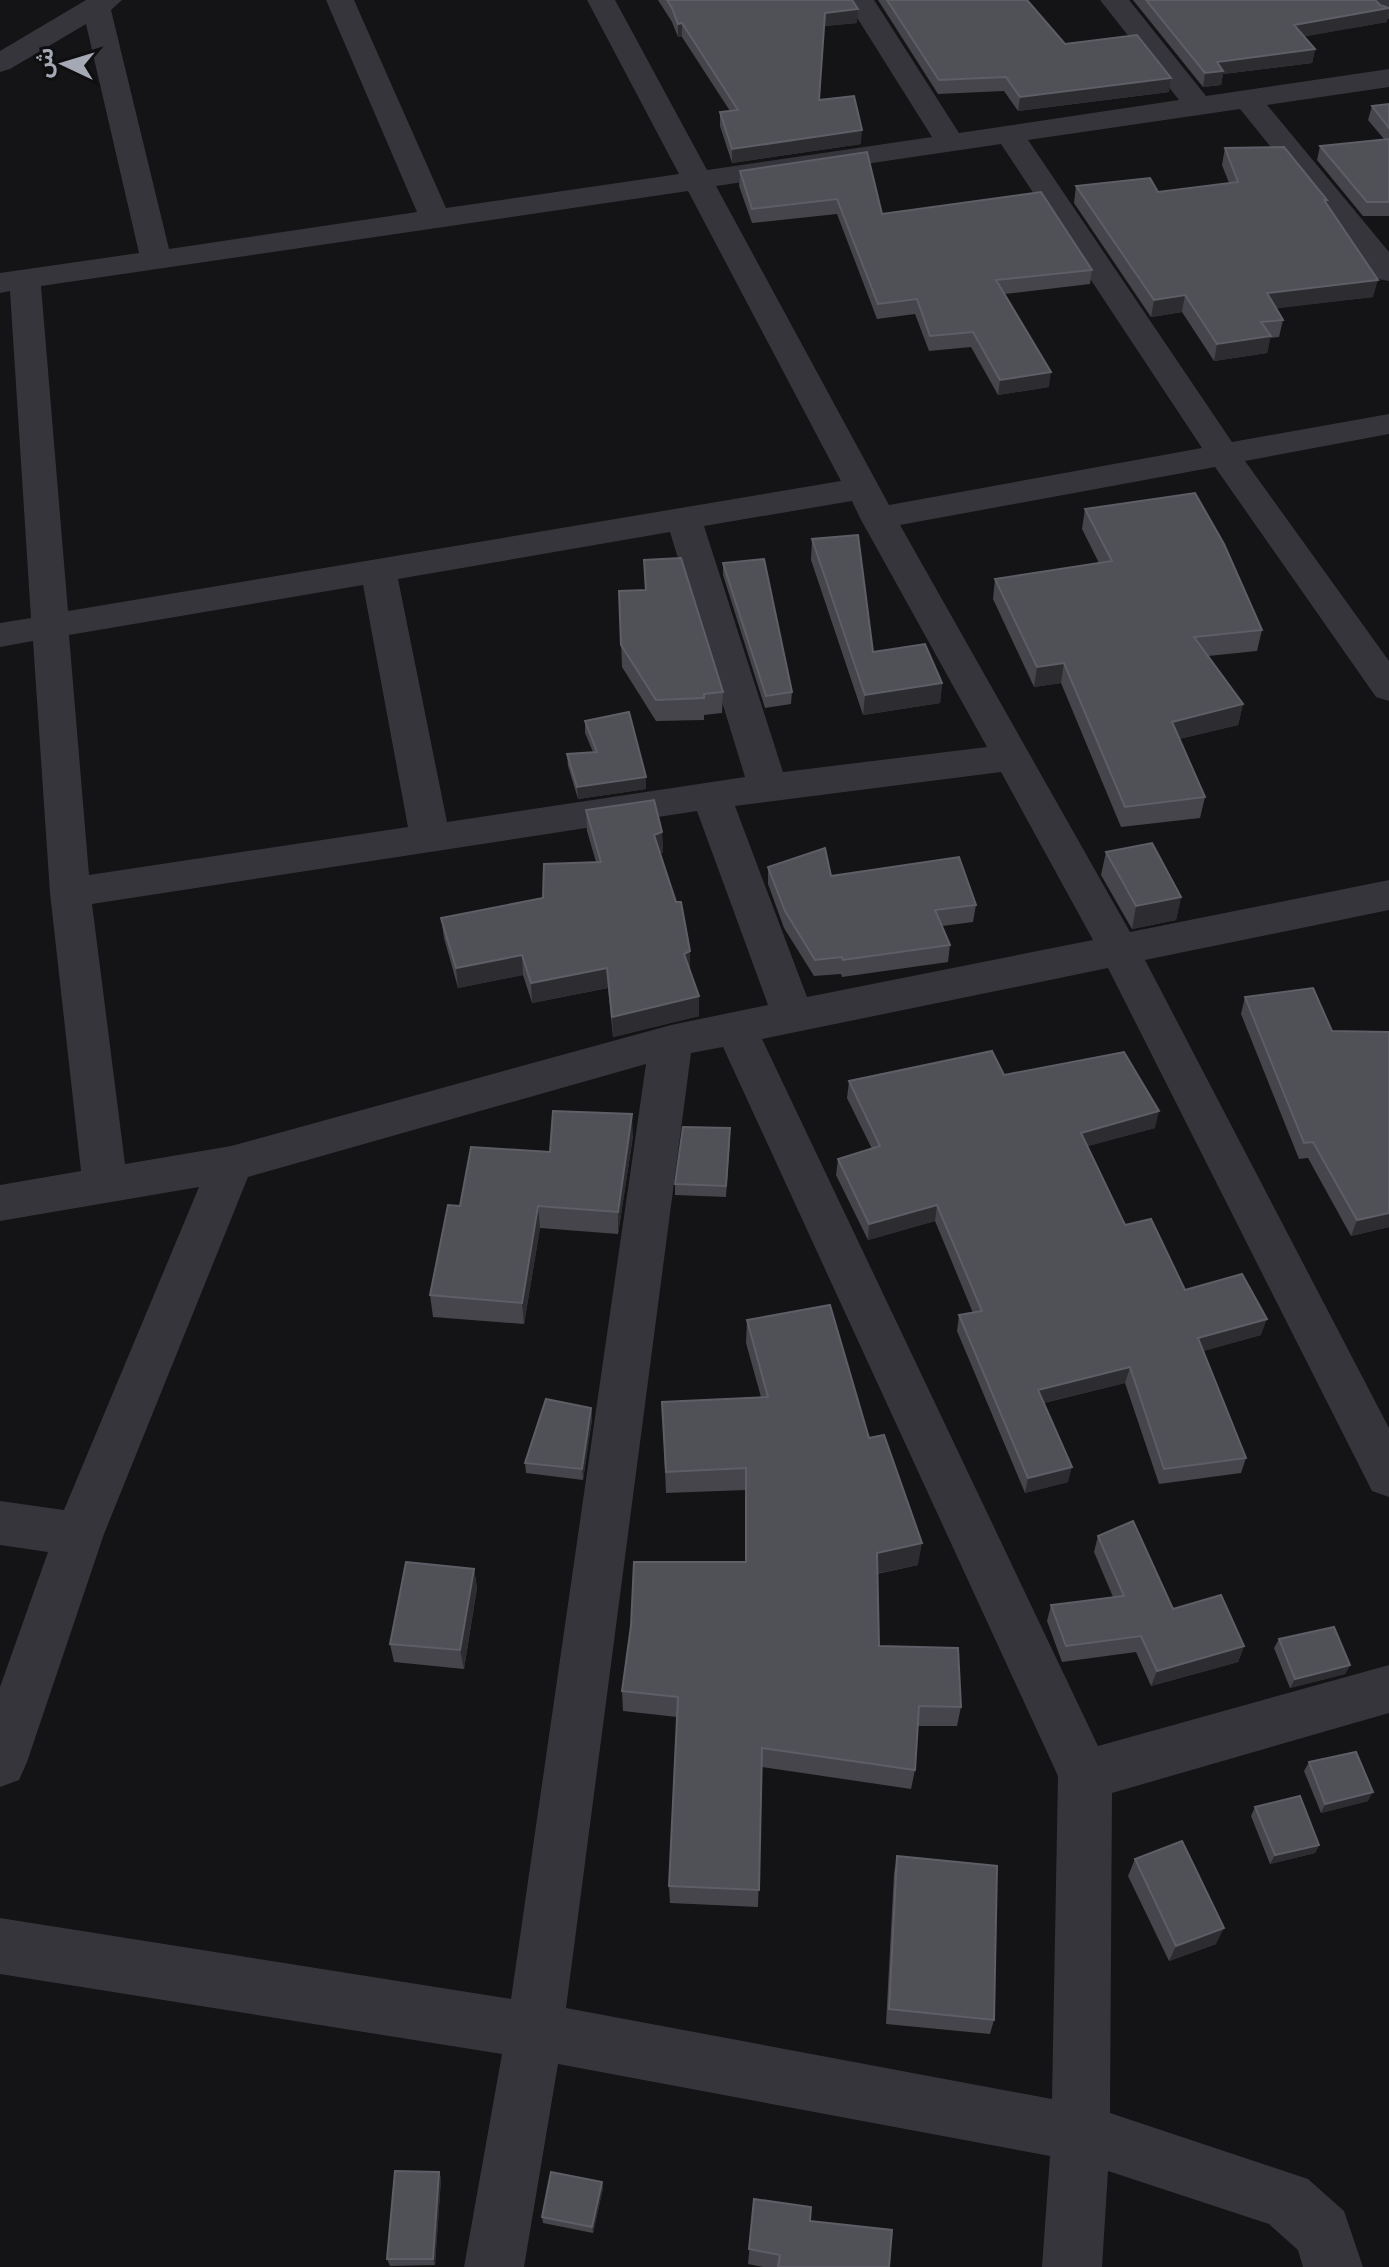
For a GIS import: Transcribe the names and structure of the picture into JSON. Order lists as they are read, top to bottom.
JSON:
{
  "north": "left"
}
